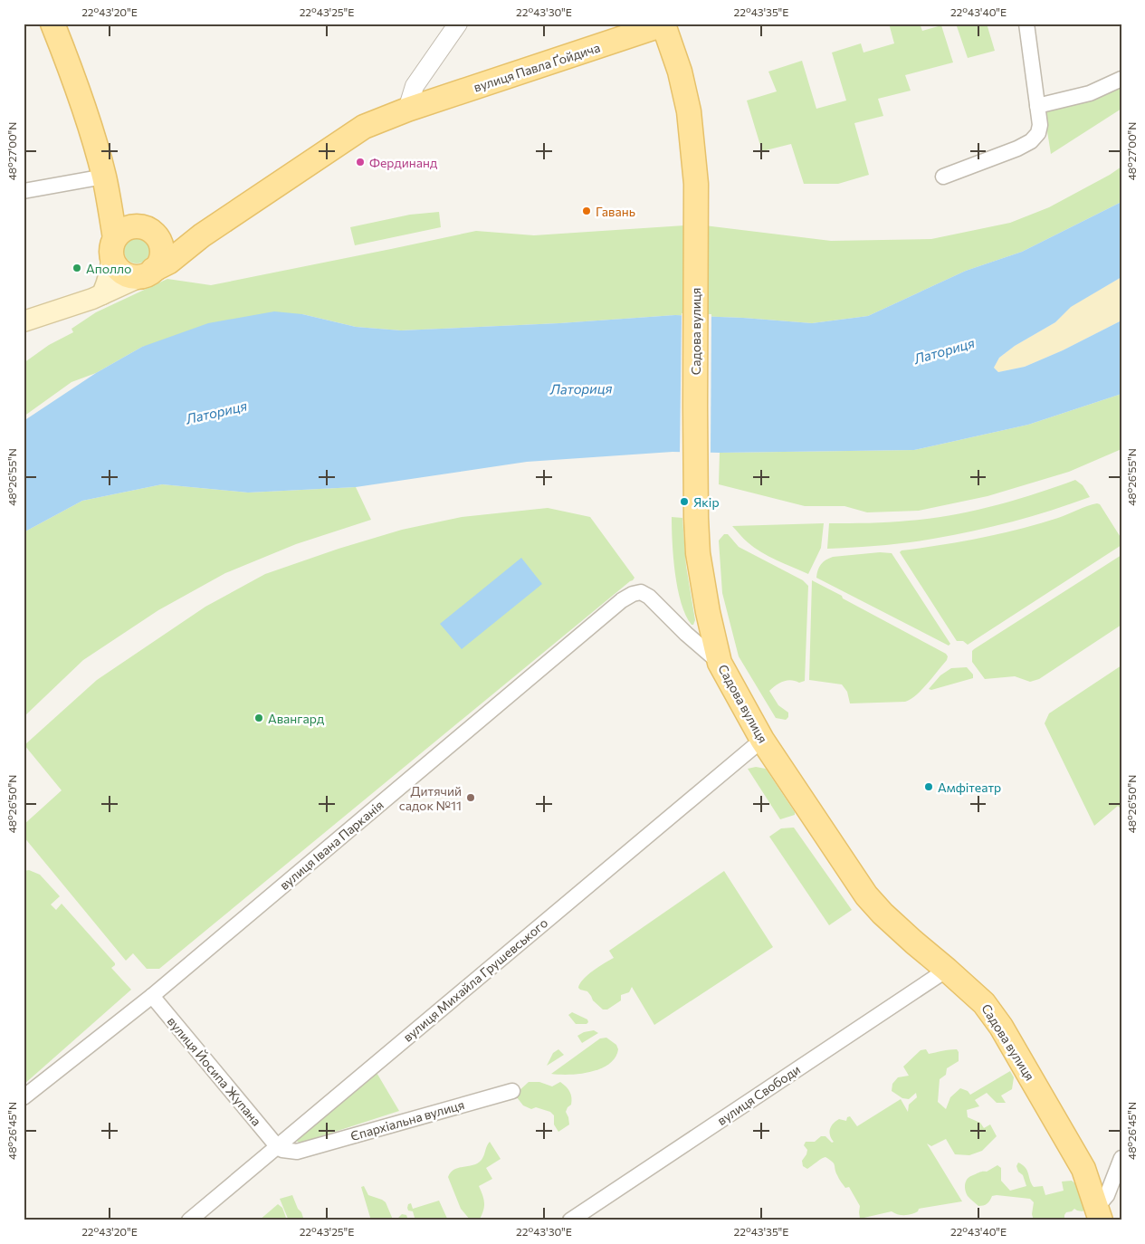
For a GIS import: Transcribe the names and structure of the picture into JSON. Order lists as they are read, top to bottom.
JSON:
{
  "streets": {
    "main road": ["вулиця Павла Ґойдича", "Садова вулиця"],
    "street": [
      "вулиця Івана Парканія",
      "вулиця Михайла Грушевського",
      "вулиця Йосипа Жупана",
      "вулиця Свободи",
      "Єпархіальна вулиця"
    ]
  },
  "crossings": [
    ["вулиця Павла Ґойдича", "Садова вулиця"],
    ["Садова вулиця", "вулиця Івана Парканія"],
    ["Садова вулиця", "вулиця Михайла Грушевського"],
    ["Садова вулиця", "вулиця Свободи"],
    ["вулиця Івана Парканія", "вулиця Йосипа Жупана"],
    ["вулиця Михайла Грушевського", "вулиця Йосипа Жупана"],
    ["вулиця Михайла Грушевського", "Єпархіальна вулиця"],
    ["вулиця Йосипа Жупана", "Єпархіальна вулиця"]
  ],
  "water": ["Латориця"],
  "places": [
    "Фердинанд",
    "Гавань",
    "Аполло",
    "Якір",
    "Авангард",
    "Амфітеатр",
    "Дитячий садок №11"
  ],
  "coordinates": [
    "22°43'20\"E",
    "22°43'25\"E",
    "22°43'30\"E",
    "22°43'35\"E",
    "22°43'40\"E",
    "48°27'00\"N",
    "48°26'55\"N",
    "48°26'50\"N",
    "48°26'45\"N"
  ]
}
